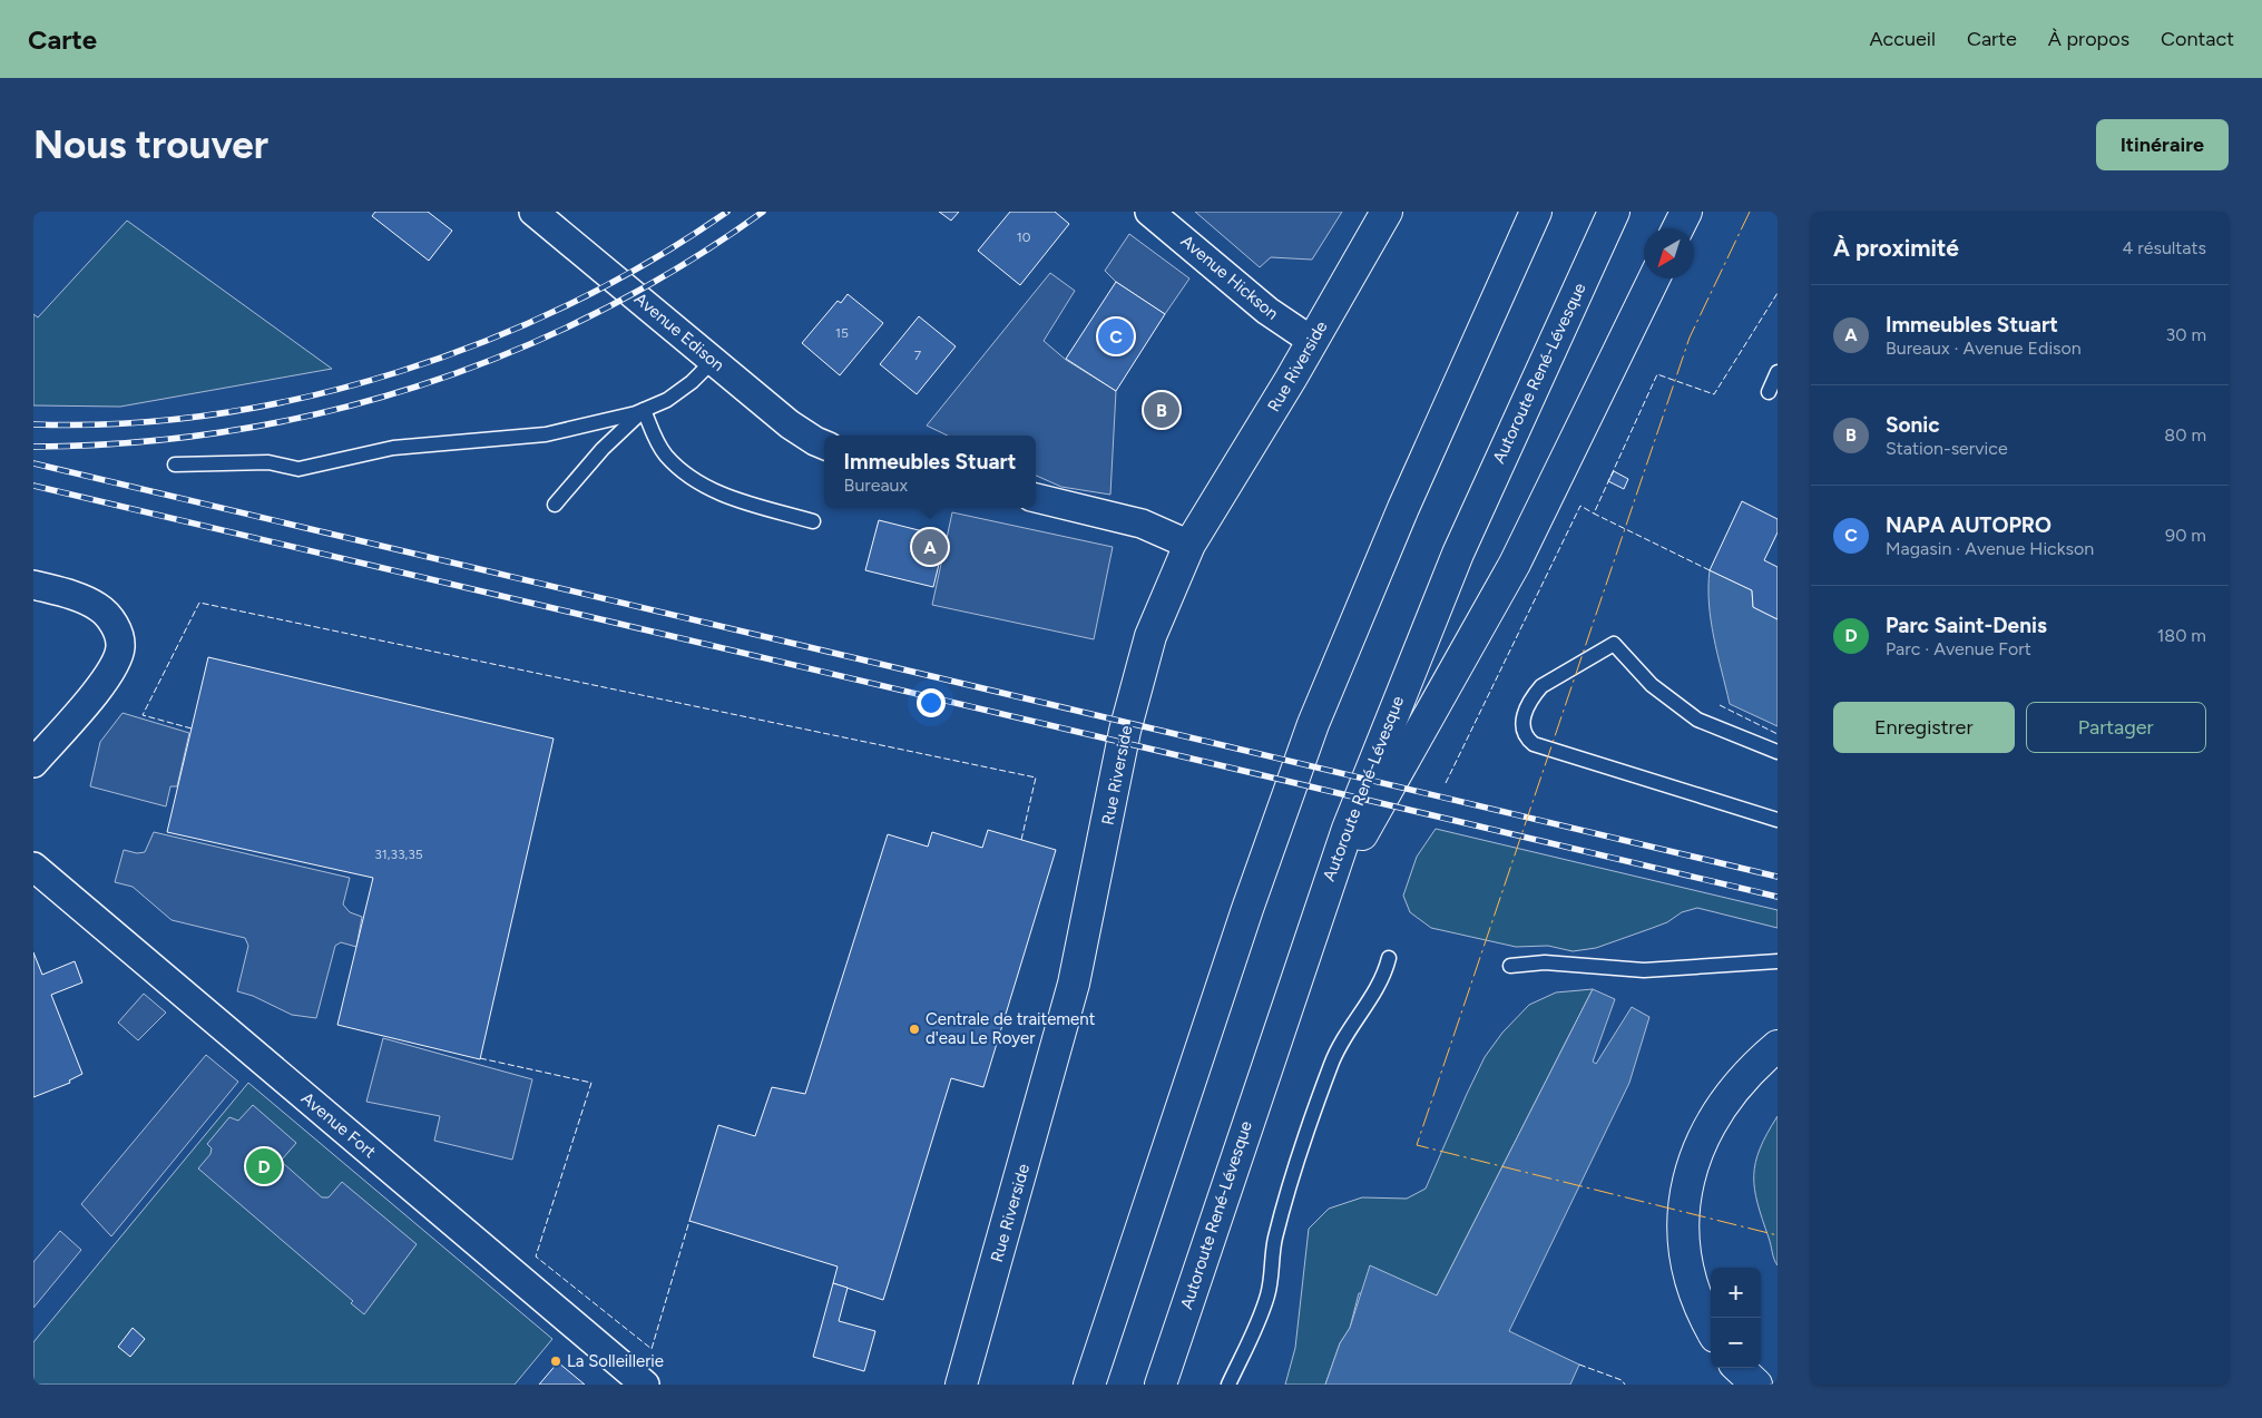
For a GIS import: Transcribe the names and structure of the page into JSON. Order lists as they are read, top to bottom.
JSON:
{
  "streets": {
    "main road": ["Rue Riverside", "Autoroute René-Lévesque"],
    "street": ["Avenue Hickson", "Avenue Edison", "Avenue Fort"]
  },
  "crossings": [
    ["Avenue Hickson", "Rue Riverside"]
  ],
  "places": ["Centrale de traitement d'eau Le Royer", "La Solleillerie"],
  "house_numbers": [
    "10",
    "15",
    "7",
    "31,33,35"
  ],
  "north": "bottom left",
  "page": {
    "header": "Carte",
    "nav": [
      "Accueil",
      "Carte",
      "À propos",
      "Contact"
    ],
    "buttons": [
      "Itinéraire",
      ["Enregistrer", "Partager"]
    ],
    "title": "Nous trouver",
    "heading": ["À proximité", "4 résultats"],
    "list": [
      {
        "mark": "A",
        "name": "Immeubles Stuart",
        "note": "Bureaux · Avenue Edison",
        "value": "30 m"
      },
      {
        "mark": "B",
        "name": "Sonic",
        "note": "Station-service",
        "value": "80 m"
      },
      {
        "mark": "C",
        "name": "NAPA AUTOPRO",
        "note": "Magasin · Avenue Hickson",
        "value": "90 m"
      },
      {
        "mark": "D",
        "name": "Parc Saint-Denis",
        "note": "Parc · Avenue Fort",
        "value": "180 m"
      }
    ],
    "pins": [
      "C",
      "B",
      "A",
      "D"
    ],
    "popup": ["Immeubles Stuart", "Bureaux"],
    "map_buttons": ["+", "−"]
  }
}
